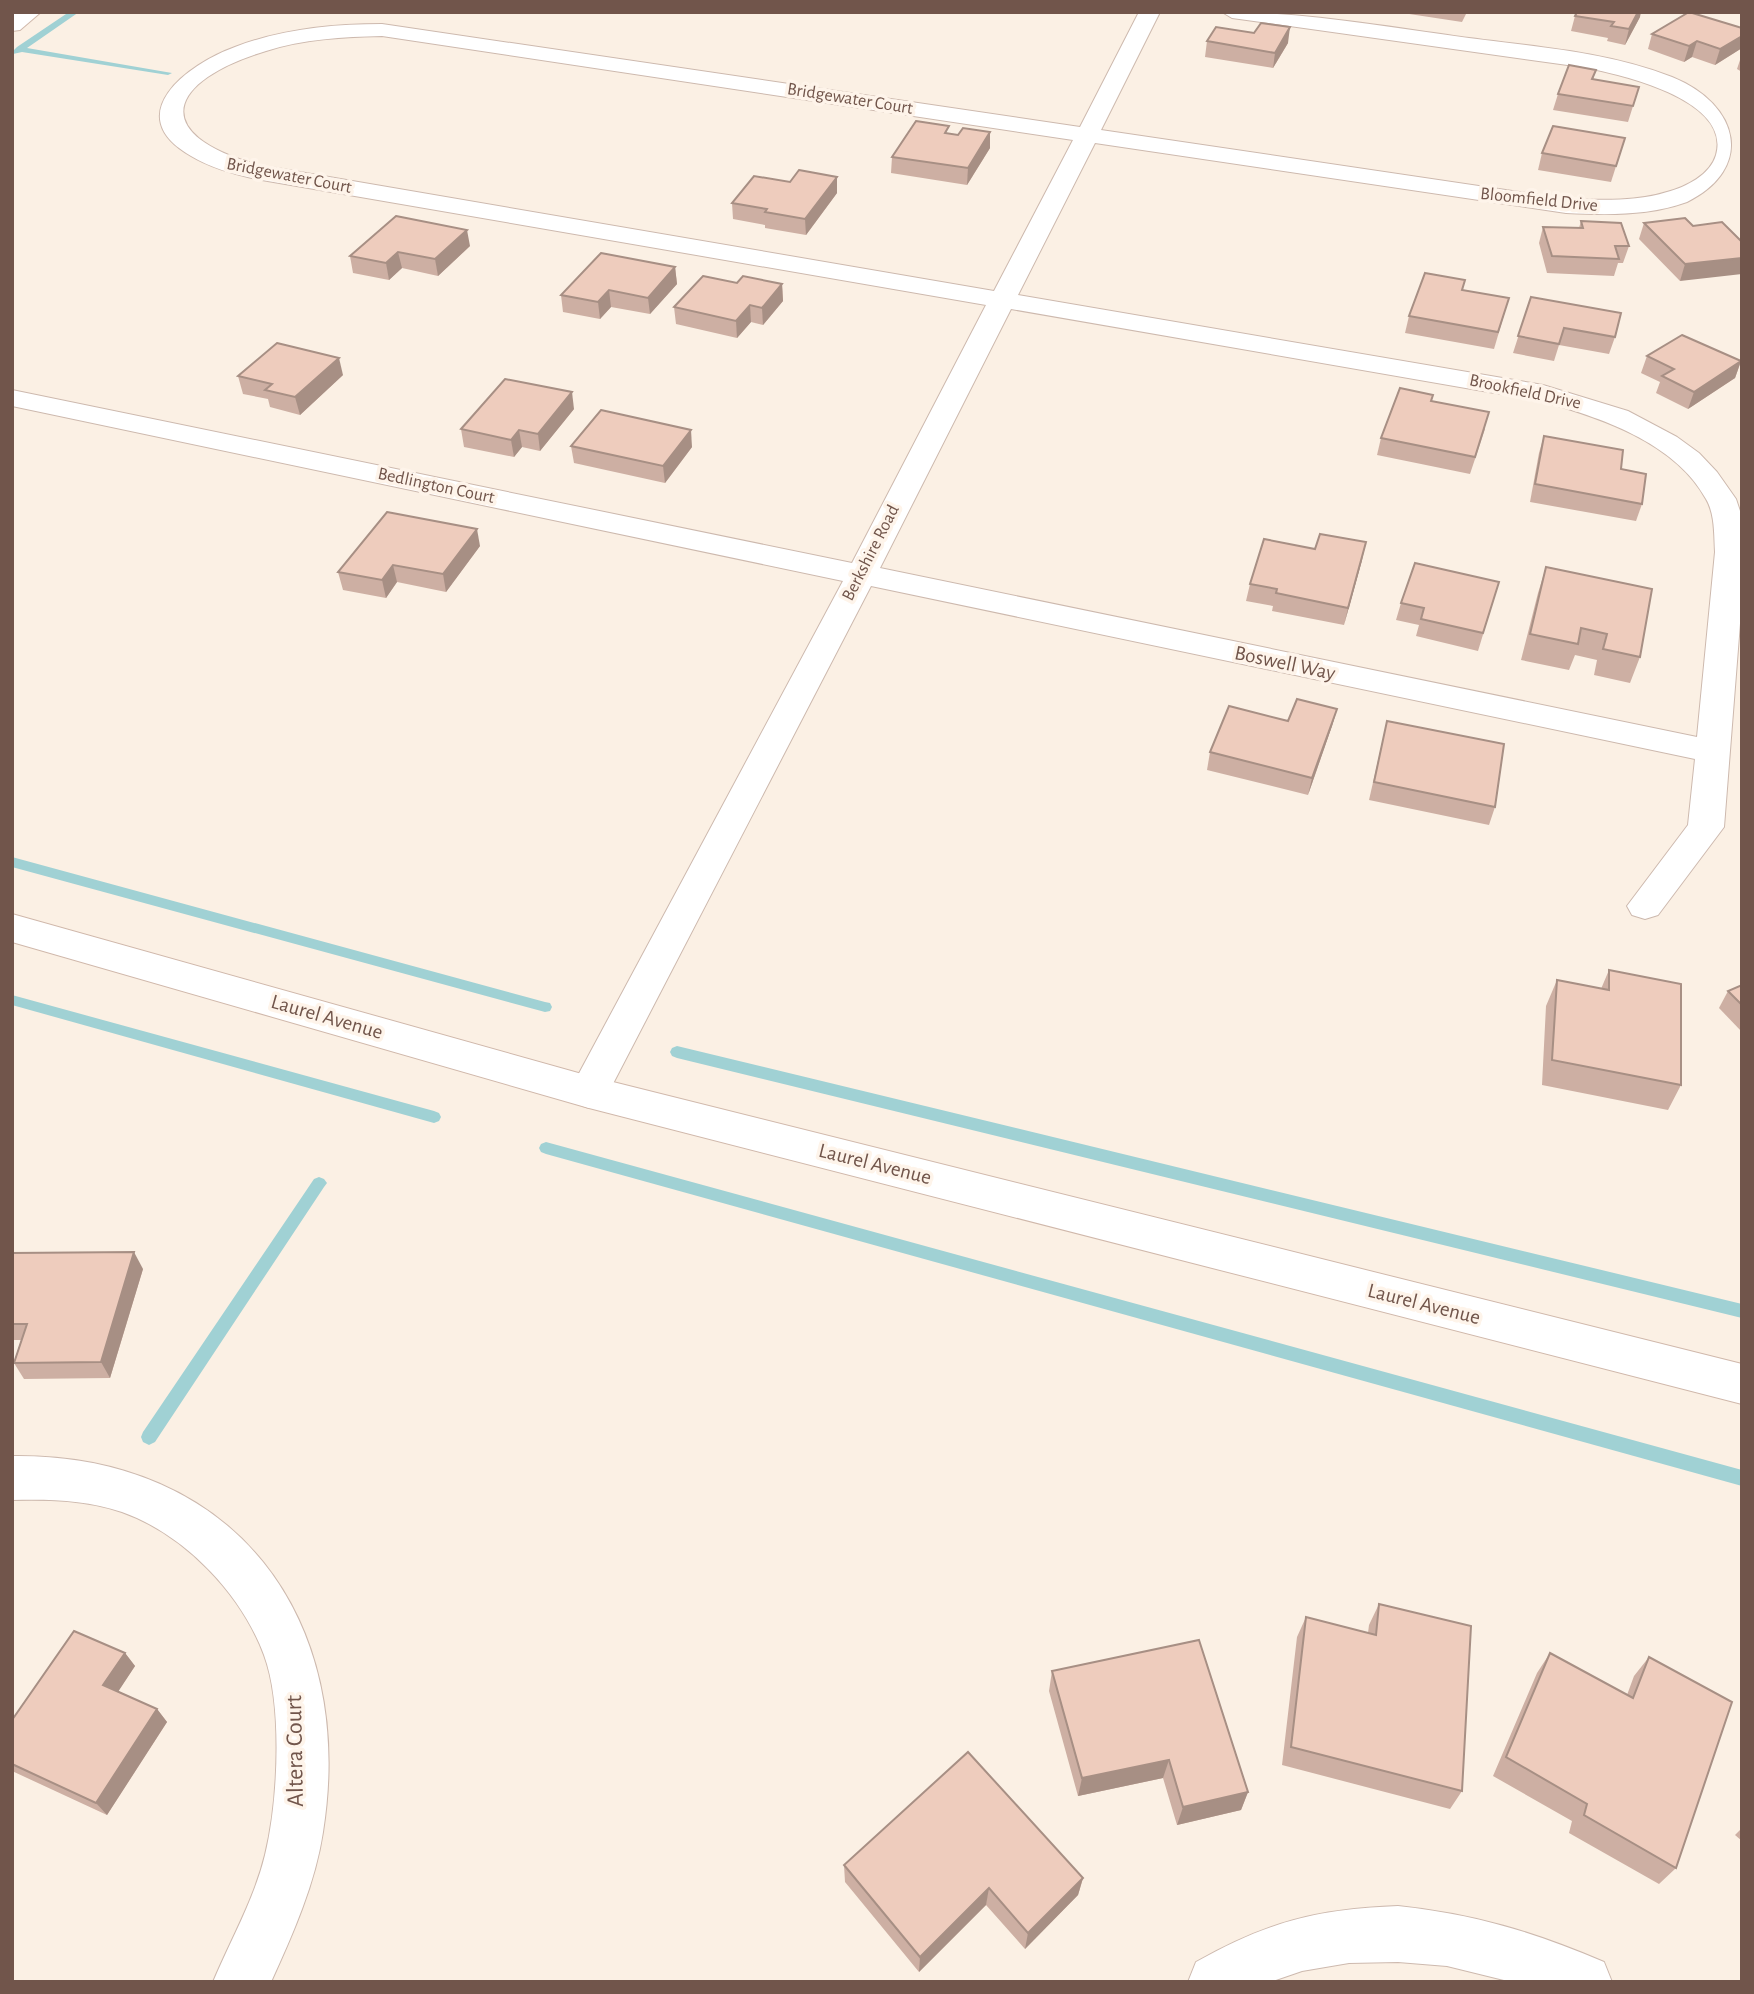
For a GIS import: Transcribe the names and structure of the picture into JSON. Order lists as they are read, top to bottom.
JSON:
{
  "streets": {
    "street": [
      "Bridgewater Court",
      "Bloomfield Drive",
      "Brookfield Drive",
      "Bedlington Court",
      "Berkshire Road",
      "Boswell Way",
      "Laurel Avenue",
      "Altera Court"
    ]
  },
  "crossings": [
    ["Bridgewater Court", "Bloomfield Drive"],
    ["Bridgewater Court", "Brookfield Drive"],
    ["Bridgewater Court", "Berkshire Road"],
    ["Bloomfield Drive", "Berkshire Road"],
    ["Brookfield Drive", "Berkshire Road"],
    ["Brookfield Drive", "Boswell Way"],
    ["Bedlington Court", "Berkshire Road"],
    ["Bedlington Court", "Boswell Way"],
    ["Berkshire Road", "Boswell Way"],
    ["Berkshire Road", "Laurel Avenue"]
  ]
}
